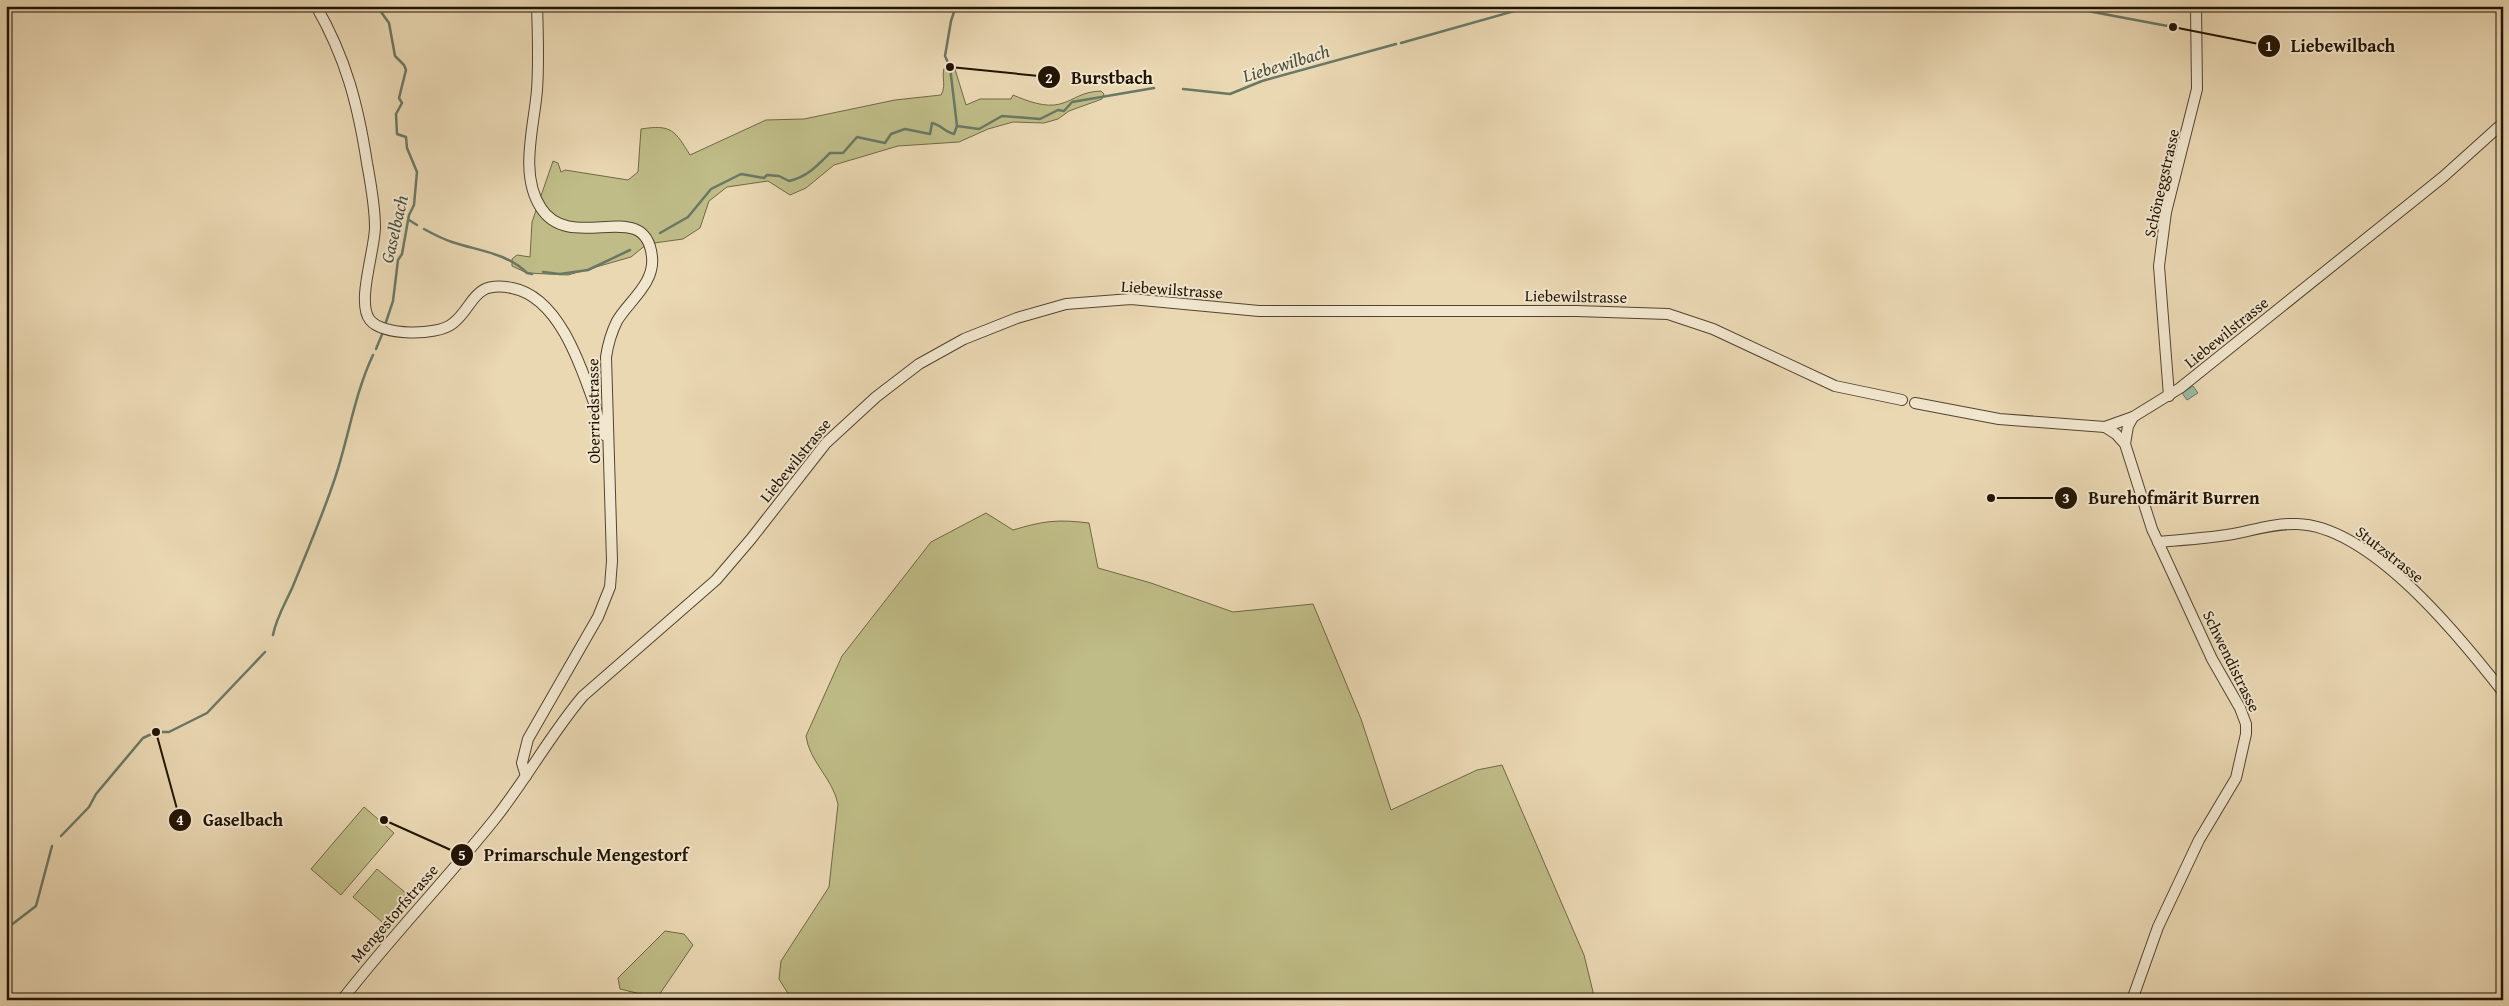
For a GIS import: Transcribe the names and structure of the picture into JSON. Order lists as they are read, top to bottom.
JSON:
{
  "streets": {
    "street": [
      "Schöneggstrasse",
      "Liebewilstrasse",
      "Oberriedstrasse",
      "Stutzstrasse",
      "Schwendistrasse",
      "Mengestorfstrasse"
    ]
  },
  "crossings": [
    ["Schöneggstrasse", "Liebewilstrasse"],
    ["Liebewilstrasse", "Oberriedstrasse"],
    ["Liebewilstrasse", "Mengestorfstrasse"],
    ["Oberriedstrasse", "Mengestorfstrasse"],
    ["Stutzstrasse", "Schwendistrasse"]
  ],
  "water": ["Liebewilbach", "Gaselbach"],
  "places": [
    "Liebewilbach",
    "Burstbach",
    "Burehofmärit Burren",
    "Gaselbach",
    "Primarschule Mengestorf"
  ]
}
